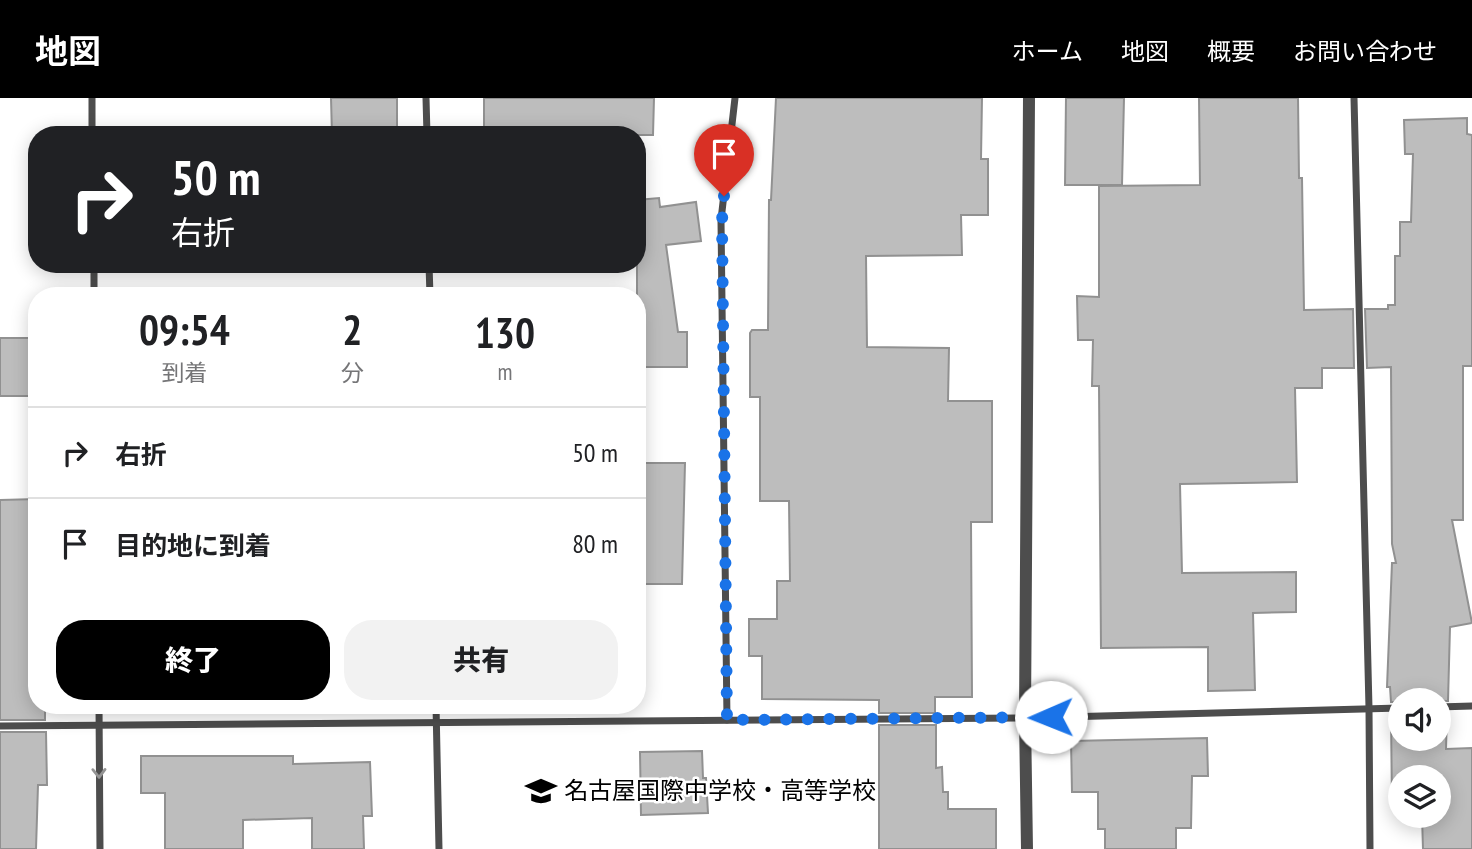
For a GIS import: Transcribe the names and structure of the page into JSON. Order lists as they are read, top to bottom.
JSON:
{
  "places": {
    "school or university": ["名古屋国際中学校・高等学校"]
  },
  "page": {
    "header": "地図",
    "nav": [
      "ホーム",
      "地図",
      "概要",
      "お問い合わせ"
    ],
    "turn": ["50 m", "右折"],
    "eta": [
      "09:54",
      "到着",
      "2",
      "分",
      "130",
      "m"
    ],
    "list": [
      {
        "name": "右折",
        "value": "50 m"
      },
      {
        "name": "目的地に到着",
        "value": "80 m"
      }
    ],
    "buttons": ["終了", "共有"]
  }
}
